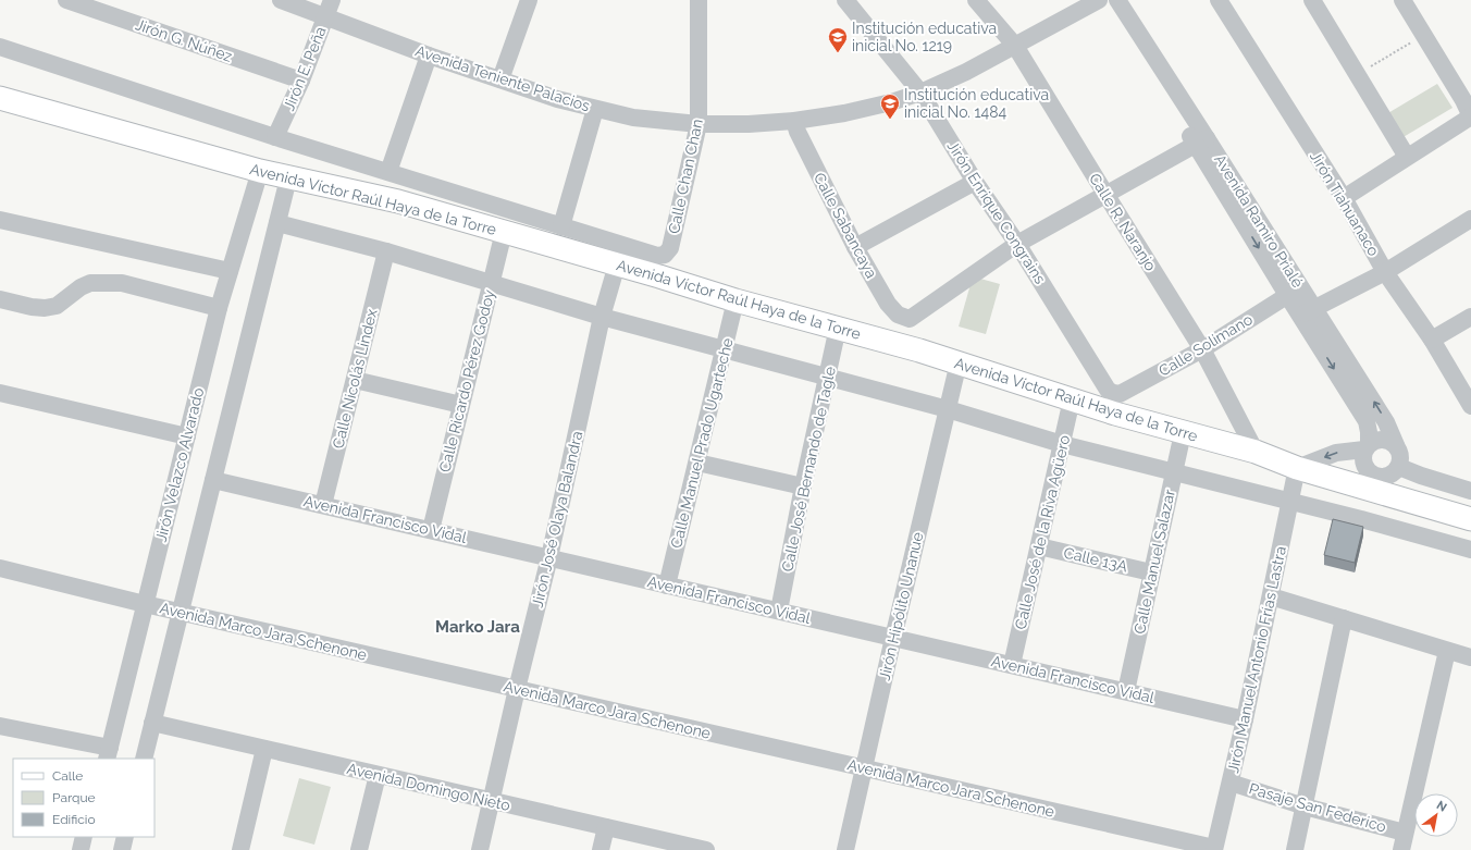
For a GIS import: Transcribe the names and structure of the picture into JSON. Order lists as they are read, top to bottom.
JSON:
{
  "streets": {
    "main road": ["Avenida Víctor Raúl Haya de la Torre"],
    "street": [
      "Jirón G. Núñez",
      "Jirón E. Peña",
      "Avenida Teniente Palacios",
      "Calle Chan Chan",
      "Jirón Tiahuanaco",
      "Jirón Enrique Congrains",
      "Avenida Ramiro Prialé",
      "Calle R. Naranjo",
      "Calle Sabancaya",
      "Calle Solimano",
      "Calle Nicolás Lindex",
      "Calle Ricardo Pérez Godoy",
      "Calle Manuel Prado Ugarteche",
      "Jirón Velazco Alvarado",
      "Calle José Bernando de Tagle",
      "Avenida Francisco Vidal",
      "Jirón José Olaya Balandra",
      "Calle José de la Riva Agüero",
      "Calle 13A",
      "Calle Manuel Salazar",
      "Jirón Hipólito Unanue",
      "Avenida Marco Jara Schenone",
      "Jirón Manuel Antonio Frías Lastra",
      "Avenida Domingo Nieto",
      "Pasaje San Federico"
    ]
  },
  "crossings": [
    ["Jirón G. Núñez", "Jirón E. Peña"],
    ["Jirón E. Peña", "Avenida Teniente Palacios"],
    ["Avenida Teniente Palacios", "Calle Chan Chan"],
    ["Avenida Teniente Palacios", "Jirón Enrique Congrains"],
    ["Avenida Teniente Palacios", "Calle R. Naranjo"],
    ["Avenida Teniente Palacios", "Calle Sabancaya"],
    ["Avenida Víctor Raúl Haya de la Torre", "Avenida Ramiro Prialé"],
    ["Avenida Víctor Raúl Haya de la Torre", "Calle R. Naranjo"],
    ["Avenida Víctor Raúl Haya de la Torre", "Calle Ricardo Pérez Godoy"],
    ["Avenida Víctor Raúl Haya de la Torre", "Calle Manuel Prado Ugarteche"],
    ["Avenida Víctor Raúl Haya de la Torre", "Jirón Velazco Alvarado"],
    ["Avenida Víctor Raúl Haya de la Torre", "Calle José Bernando de Tagle"],
    ["Avenida Víctor Raúl Haya de la Torre", "Jirón José Olaya Balandra"],
    ["Avenida Víctor Raúl Haya de la Torre", "Calle José de la Riva Agüero"],
    ["Avenida Víctor Raúl Haya de la Torre", "Calle Manuel Salazar"],
    ["Avenida Víctor Raúl Haya de la Torre", "Jirón Hipólito Unanue"],
    ["Avenida Víctor Raúl Haya de la Torre", "Jirón Manuel Antonio Frías Lastra"],
    ["Jirón Enrique Congrains", "Calle Sabancaya"],
    ["Jirón Enrique Congrains", "Calle Solimano"],
    ["Avenida Ramiro Prialé", "Calle Solimano"],
    ["Calle R. Naranjo", "Calle Solimano"],
    ["Calle Nicolás Lindex", "Avenida Francisco Vidal"],
    ["Calle Ricardo Pérez Godoy", "Avenida Francisco Vidal"],
    ["Calle Manuel Prado Ugarteche", "Avenida Francisco Vidal"],
    ["Jirón Velazco Alvarado", "Avenida Marco Jara Schenone"],
    ["Calle José Bernando de Tagle", "Avenida Francisco Vidal"],
    ["Avenida Francisco Vidal", "Jirón José Olaya Balandra"],
    ["Avenida Francisco Vidal", "Calle José de la Riva Agüero"],
    ["Avenida Francisco Vidal", "Calle Manuel Salazar"],
    ["Avenida Francisco Vidal", "Jirón Hipólito Unanue"],
    ["Avenida Francisco Vidal", "Jirón Manuel Antonio Frías Lastra"],
    ["Jirón José Olaya Balandra", "Avenida Marco Jara Schenone"],
    ["Jirón José Olaya Balandra", "Avenida Domingo Nieto"],
    ["Calle José de la Riva Agüero", "Calle 13A"],
    ["Calle 13A", "Calle Manuel Salazar"],
    ["Jirón Hipólito Unanue", "Avenida Marco Jara Schenone"],
    ["Avenida Marco Jara Schenone", "Jirón Manuel Antonio Frías Lastra"],
    ["Jirón Manuel Antonio Frías Lastra", "Pasaje San Federico"]
  ],
  "districts": ["Marko Jara"],
  "places": {
    "school or university": ["Institución educativa inicial No. 1219", "Institución educativa inicial No. 1484"]
  },
  "legend": ["Calle", "Parque", "Edificio"],
  "north": "top right"
}
